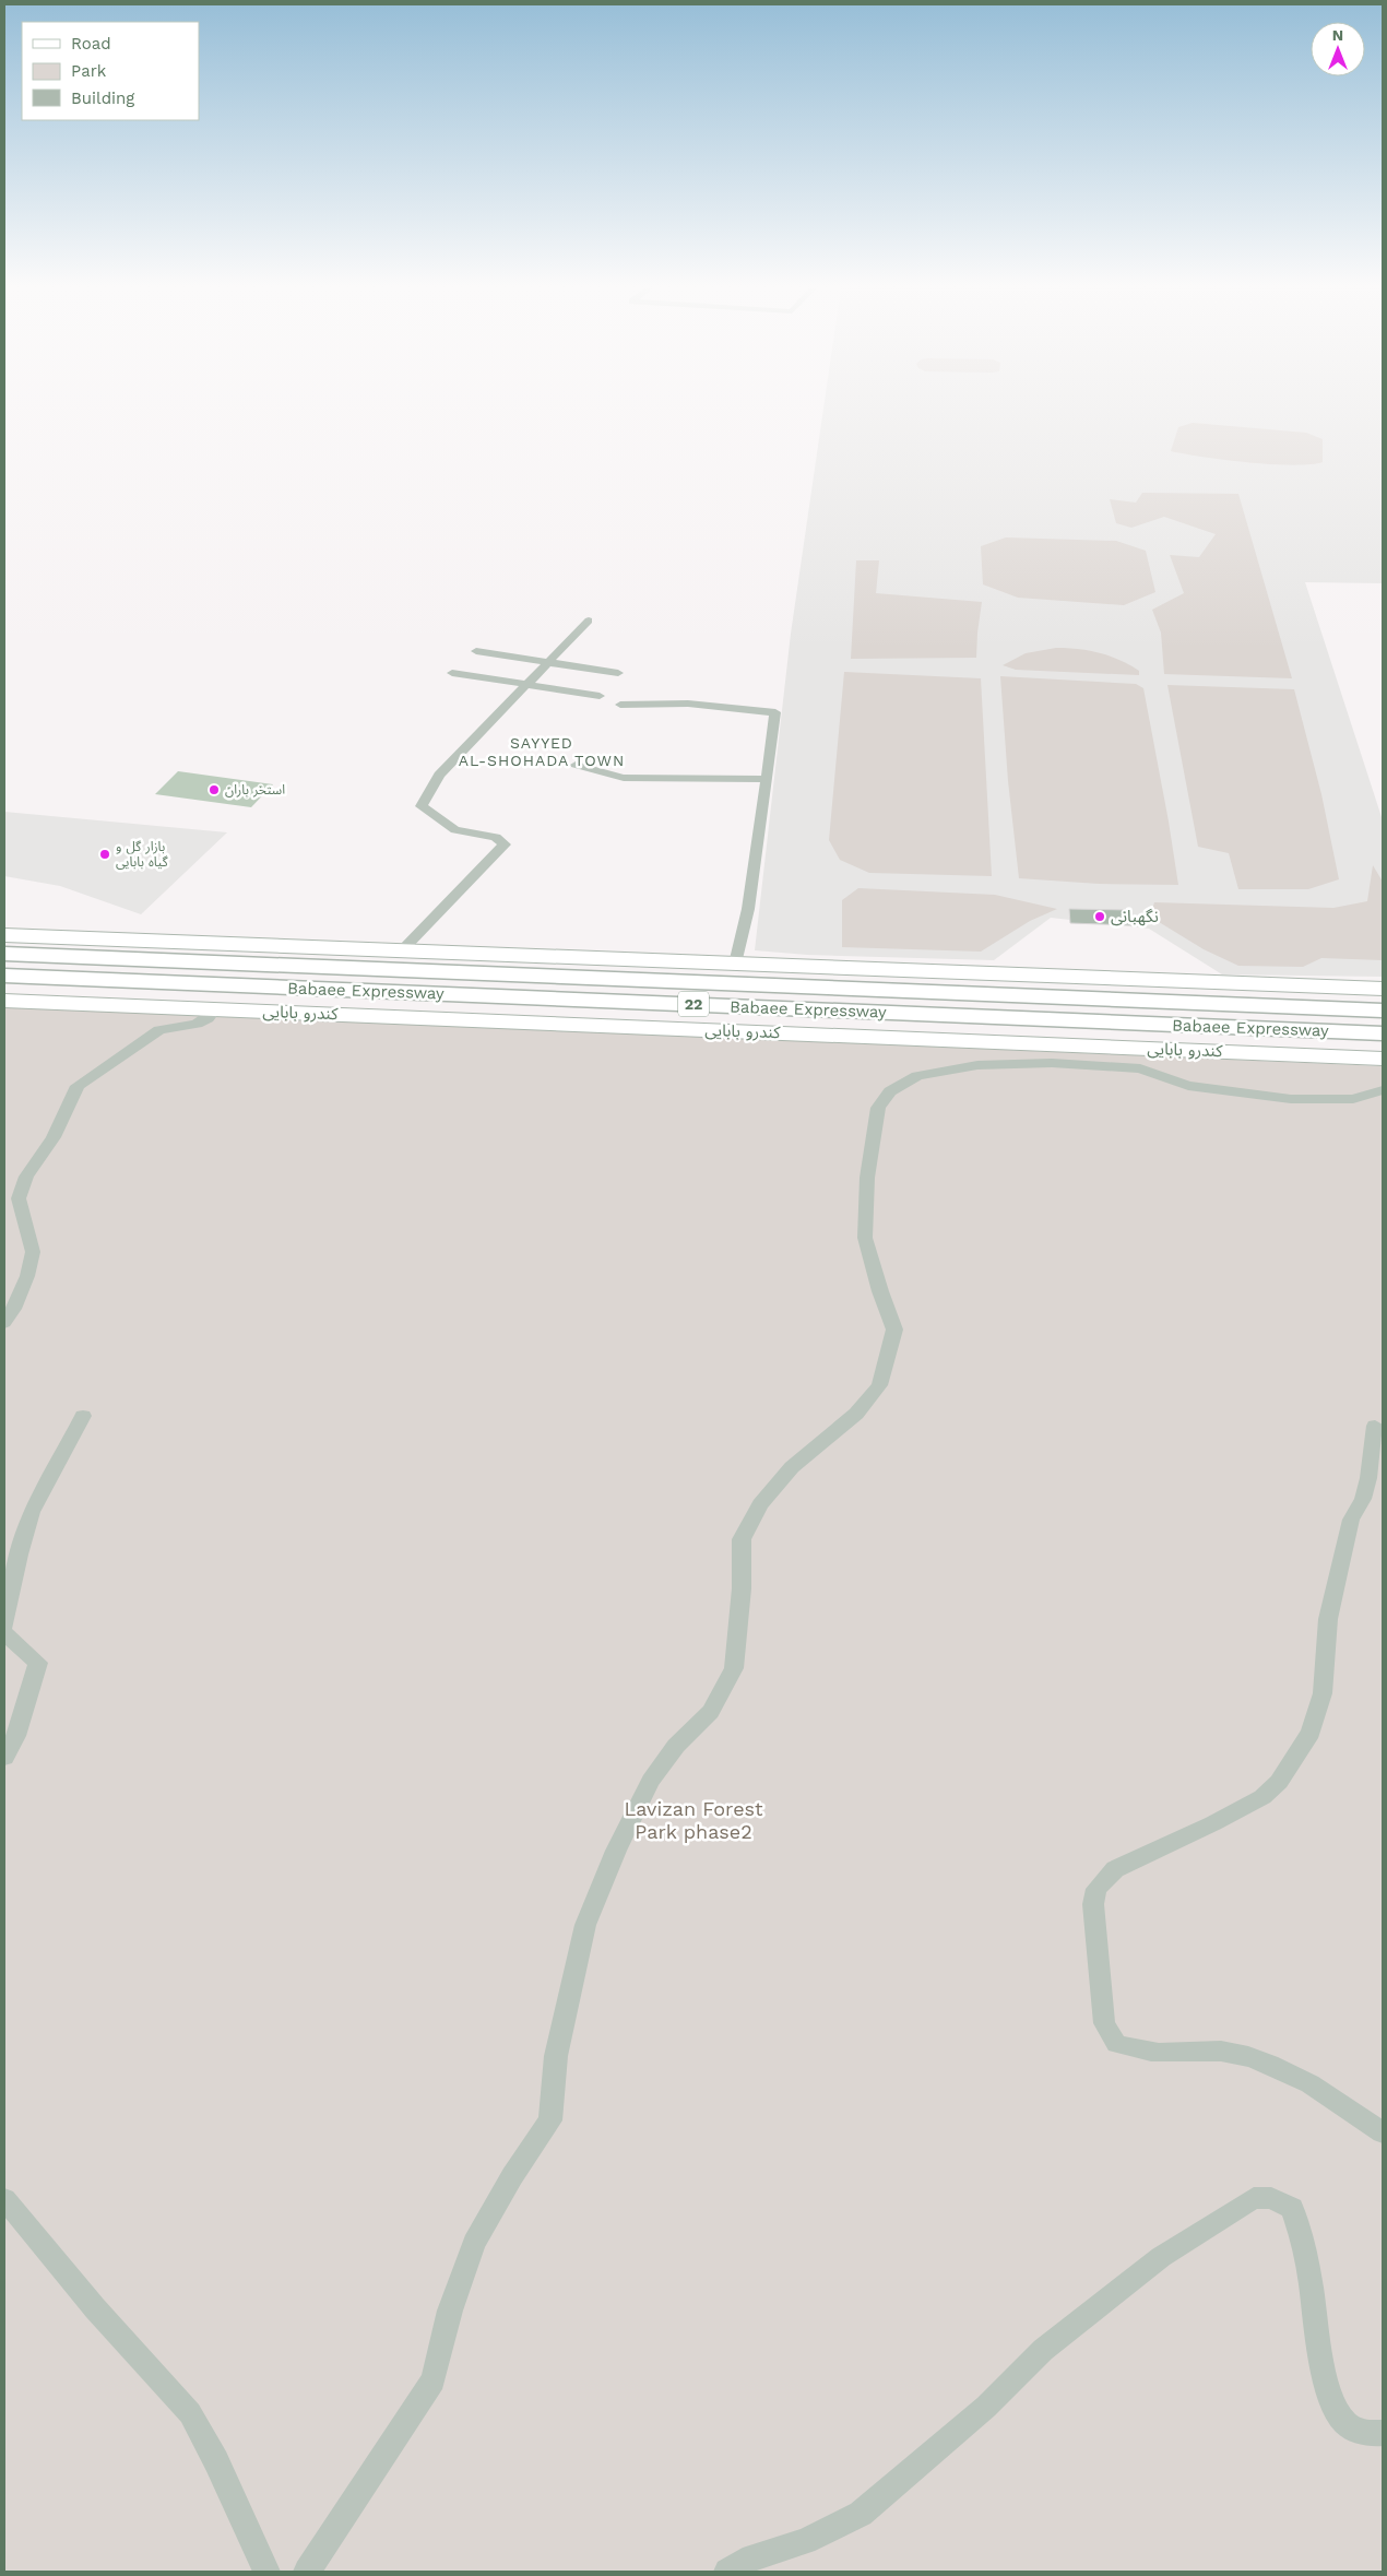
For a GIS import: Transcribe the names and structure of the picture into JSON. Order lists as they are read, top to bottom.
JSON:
{
  "streets": {
    "highway": ["Babaee Expressway", "22"],
    "main road": ["کندرو بابایی"]
  },
  "districts": ["SAYYED AL-SHOHADA TOWN"],
  "parks": ["Lavizan Forest Park phase2"],
  "places": ["استخر باران", "بازار گل و گیاه بابایی", "نگهبانی"],
  "legend": ["Road", "Park", "Building"],
  "north": "top"
}
